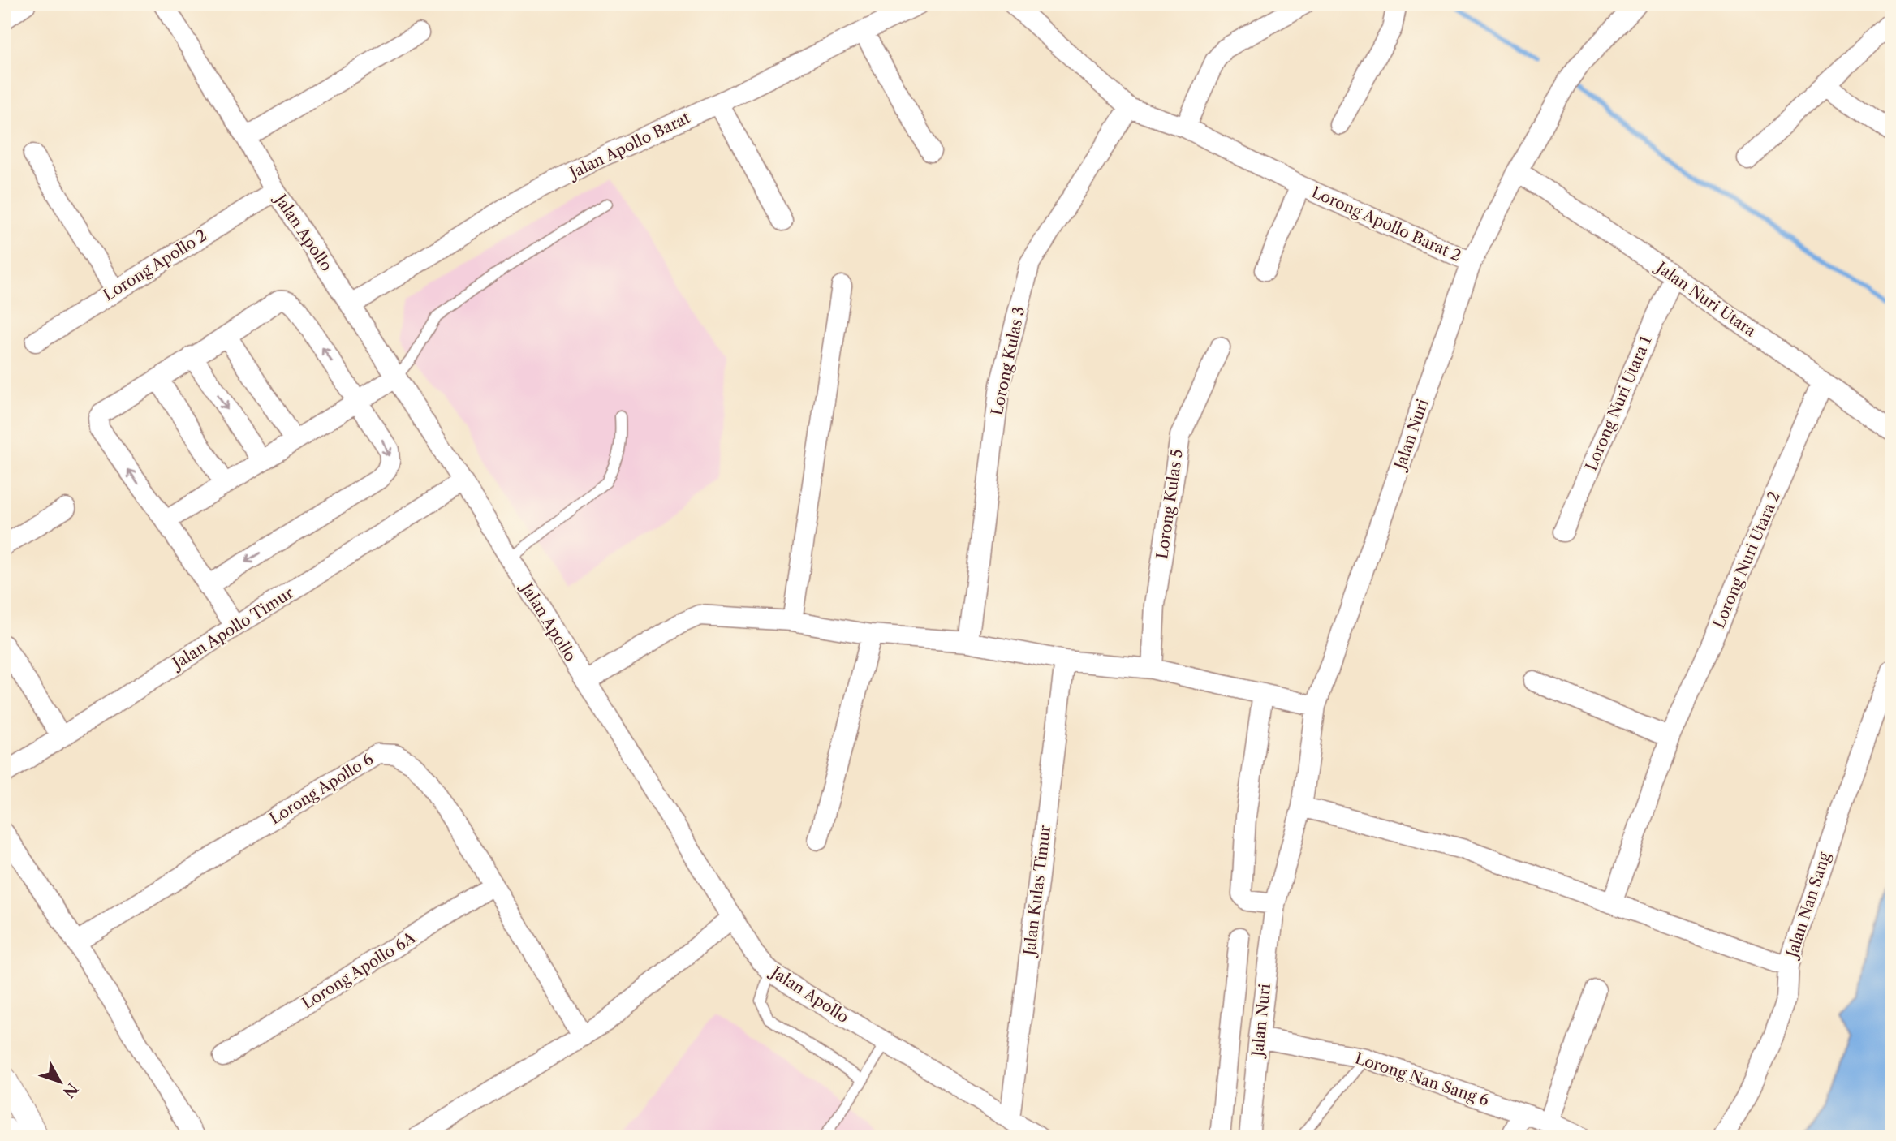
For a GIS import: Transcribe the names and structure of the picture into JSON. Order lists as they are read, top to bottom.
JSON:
{
  "streets": {
    "street": [
      "Jalan Apollo Barat",
      "Lorong Apollo Barat 2",
      "Jalan Apollo",
      "Lorong Apollo 2",
      "Jalan Nuri Utara",
      "Lorong Kulas 3",
      "Lorong Nuri Utara 1",
      "Jalan Nuri",
      "Lorong Kulas 5",
      "Lorong Nuri Utara 2",
      "Jalan Apollo Timur",
      "Lorong Apollo 6",
      "Jalan Kulas Timur",
      "Jalan Nan Sang",
      "Lorong Apollo 6A",
      "Lorong Nan Sang 6"
    ]
  },
  "crossings": [
    ["Jalan Apollo Barat", "Jalan Apollo"],
    ["Lorong Apollo Barat 2", "Lorong Kulas 3"],
    ["Lorong Apollo Barat 2", "Jalan Nuri"],
    ["Jalan Apollo", "Lorong Apollo 2"],
    ["Jalan Apollo", "Jalan Apollo Timur"],
    ["Jalan Apollo", "Jalan Kulas Timur"],
    ["Jalan Nuri Utara", "Lorong Nuri Utara 1"],
    ["Jalan Nuri Utara", "Jalan Nuri"],
    ["Jalan Nuri Utara", "Lorong Nuri Utara 2"],
    ["Jalan Nuri", "Lorong Nan Sang 6"],
    ["Lorong Apollo 6", "Lorong Apollo 6A"]
  ],
  "north": "bottom right"
}
